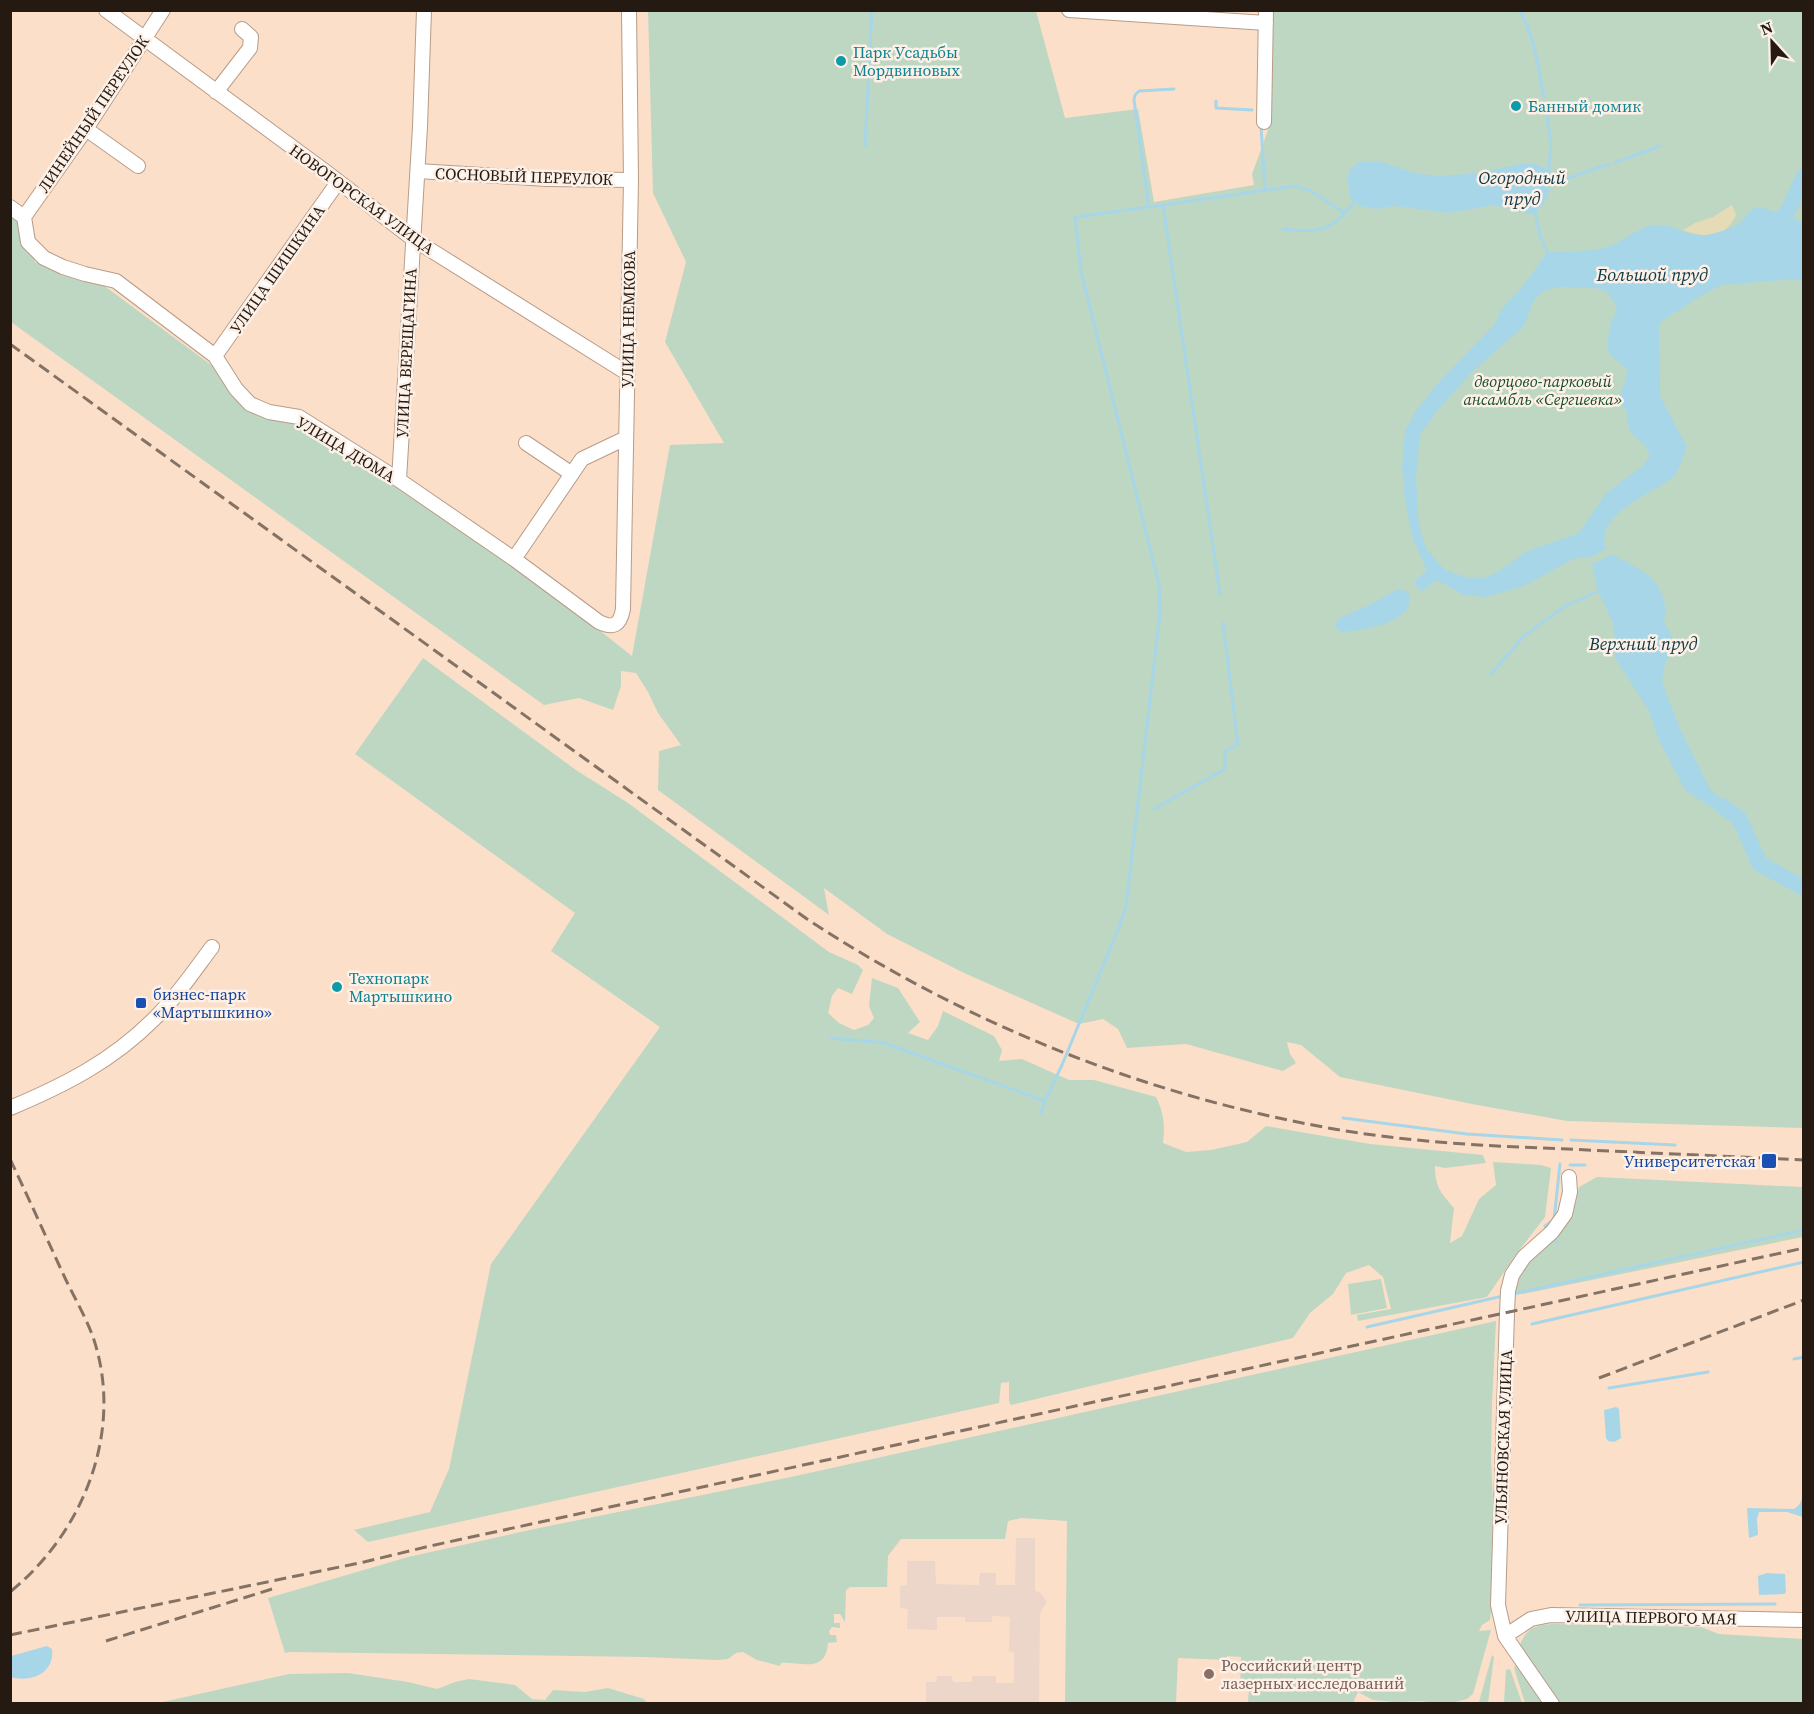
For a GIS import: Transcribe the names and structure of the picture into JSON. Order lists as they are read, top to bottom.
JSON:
{
  "streets": {
    "street": [
      "ЛИНЕЙНЫЙ ПЕРЕУЛОК",
      "СОСНОВЫЙ ПЕРЕУЛОК",
      "НОВОГОРСКАЯ УЛИЦА",
      "УЛИЦА ШИШКИНА",
      "УЛИЦА НЕМКОВА",
      "УЛИЦА ВЕРЕЩАГИНА",
      "УЛИЦА ДЮМА",
      "УЛЬЯНОВСКАЯ УЛИЦА",
      "УЛИЦА ПЕРВОГО МАЯ"
    ]
  },
  "crossings": [
    ["ЛИНЕЙНЫЙ ПЕРЕУЛОК", "НОВОГОРСКАЯ УЛИЦА"],
    ["ЛИНЕЙНЫЙ ПЕРЕУЛОК", "УЛИЦА ДЮМА"],
    ["СОСНОВЫЙ ПЕРЕУЛОК", "УЛИЦА НЕМКОВА"],
    ["СОСНОВЫЙ ПЕРЕУЛОК", "УЛИЦА ВЕРЕЩАГИНА"],
    ["НОВОГОРСКАЯ УЛИЦА", "УЛИЦА ШИШКИНА"],
    ["НОВОГОРСКАЯ УЛИЦА", "УЛИЦА НЕМКОВА"],
    ["НОВОГОРСКАЯ УЛИЦА", "УЛИЦА ВЕРЕЩАГИНА"],
    ["УЛИЦА ШИШКИНА", "УЛИЦА ДЮМА"],
    ["УЛИЦА НЕМКОВА", "УЛИЦА ДЮМА"],
    ["УЛИЦА ВЕРЕЩАГИНА", "УЛИЦА ДЮМА"],
    ["УЛЬЯНОВСКАЯ УЛИЦА", "УЛИЦА ПЕРВОГО МАЯ"]
  ],
  "water": ["Огородный пруд", "Большой пруд", "Верхний пруд"],
  "parks": ["дворцово-парковый ансамбль «Сергиевка»"],
  "places": {
    "other": [
      "Парк Усадьбы Мордвиновых",
      "Банный домик",
      "Технопарк Мартышкино",
      "Российский центр лазерных исследований"
    ],
    "transit": ["бизнес-парк «Мартышкино»", "Университетская"]
  },
  "north": "top"
}
